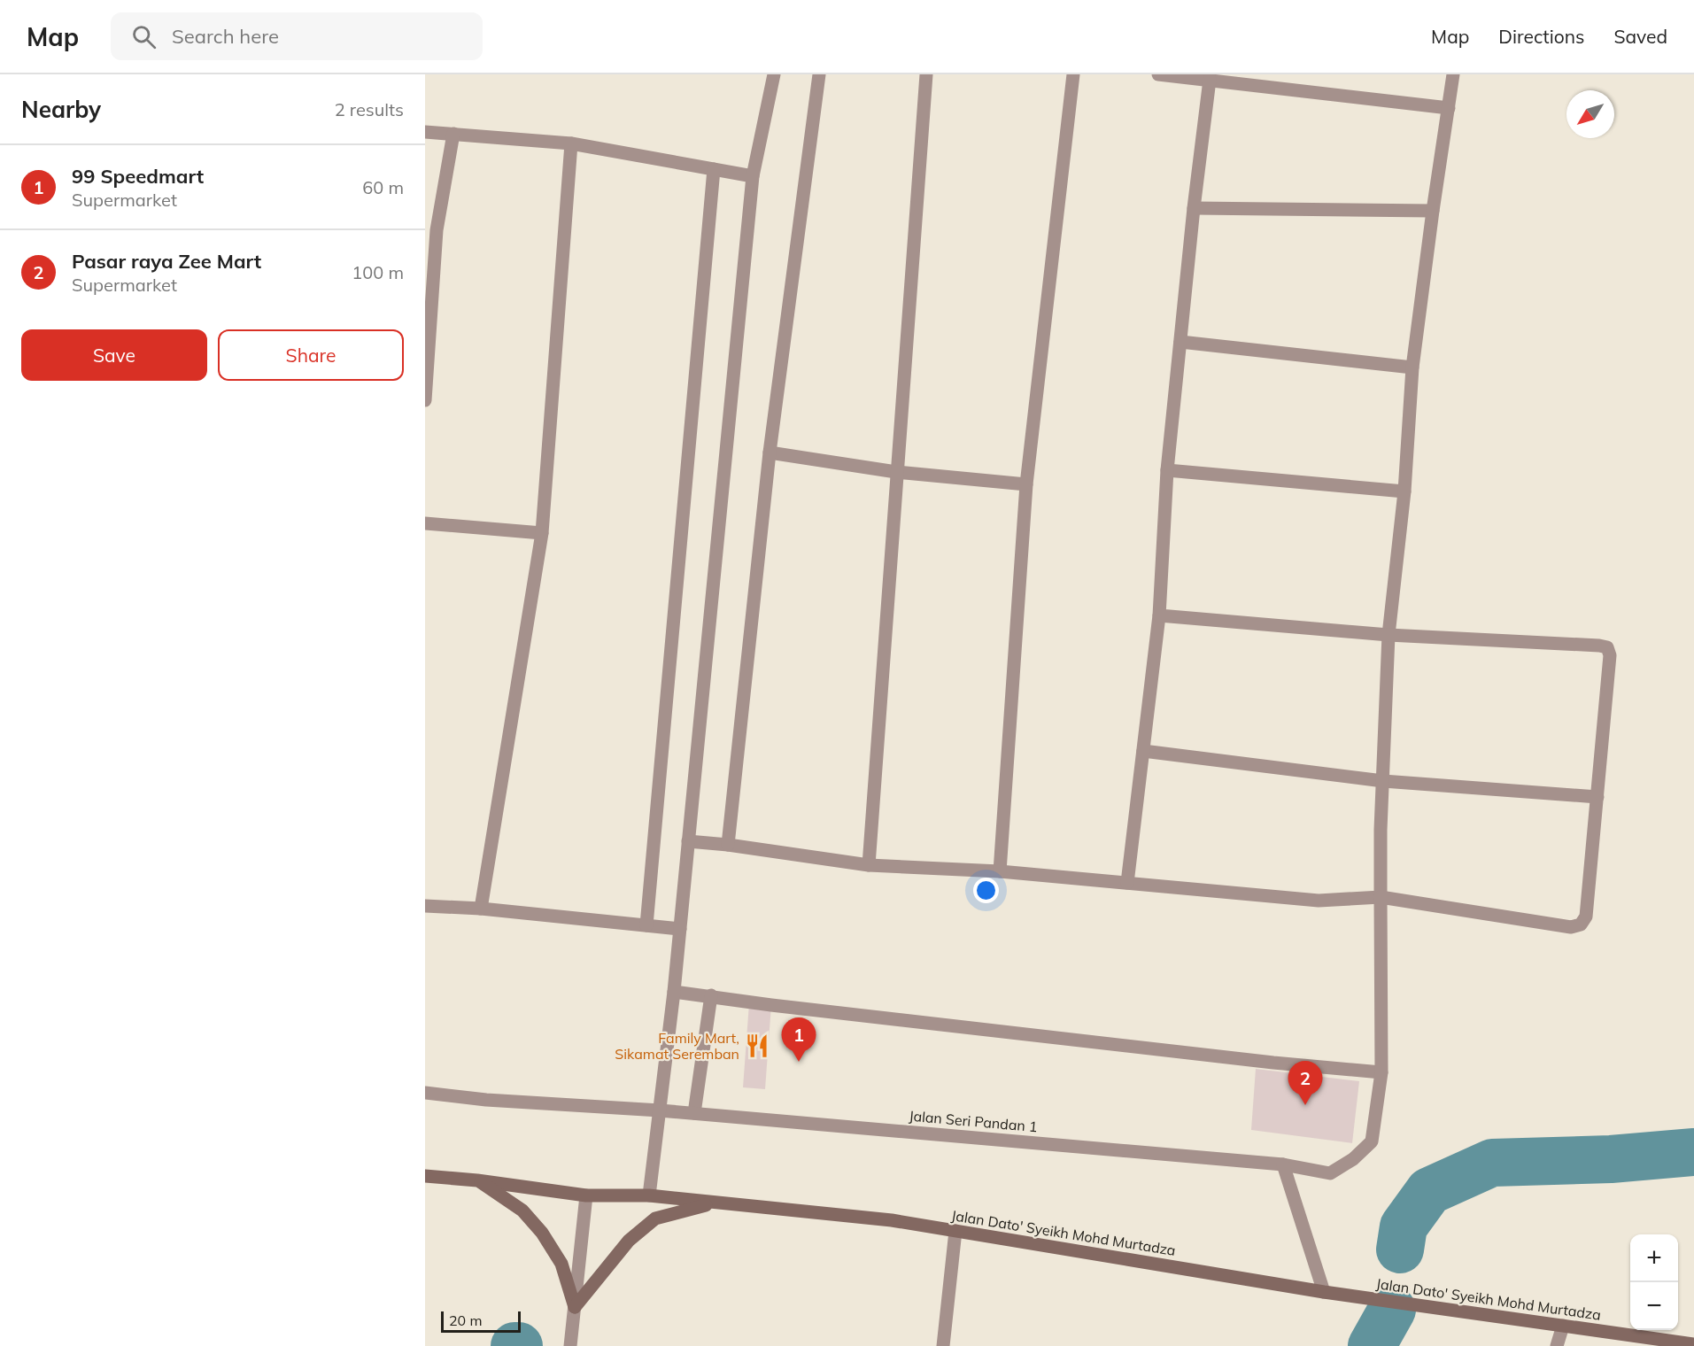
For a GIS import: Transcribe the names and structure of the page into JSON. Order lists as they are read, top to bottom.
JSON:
{
  "streets": {
    "main road": ["Jalan Dato' Syeikh Mohd Murtadza"],
    "street": ["Jalan Seri Pandan 1"]
  },
  "places": {
    "restaurant": ["Family Mart, Sikamat Seremban"]
  },
  "scale_bar": "20 m",
  "north": "bottom left",
  "page": {
    "header": "Map",
    "search": "Search here",
    "nav": ["Map", "Directions", "Saved"],
    "heading": ["Nearby", "2 results"],
    "list": [
      {
        "mark": "1",
        "name": "99 Speedmart",
        "note": "Supermarket",
        "value": "60 m"
      },
      {
        "mark": "2",
        "name": "Pasar raya Zee Mart",
        "note": "Supermarket",
        "value": "100 m"
      }
    ],
    "buttons": ["Save", "Share"],
    "pins": ["1", "2"],
    "map_buttons": ["+", "−"],
    "scale": "20 m"
  }
}
